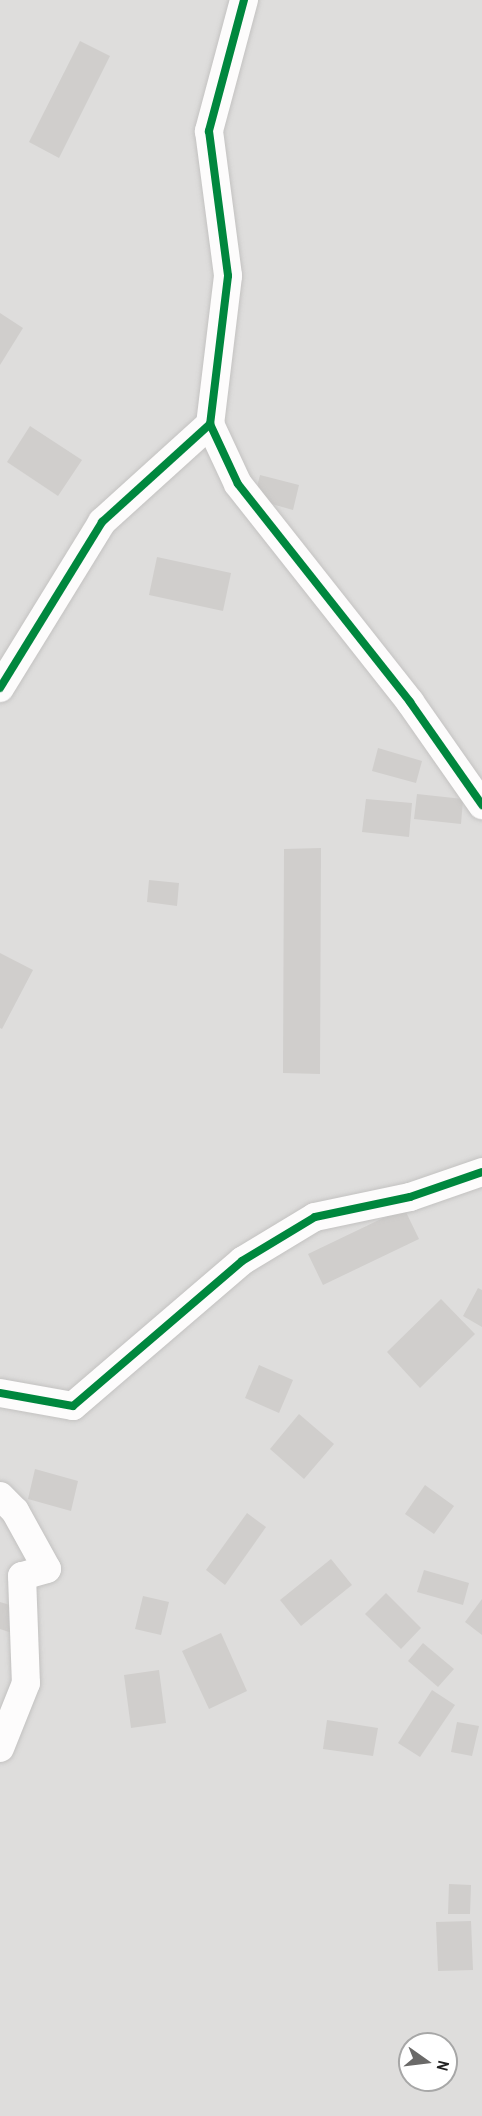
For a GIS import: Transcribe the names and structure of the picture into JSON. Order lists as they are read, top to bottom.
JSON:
{
  "north": "right"
}
